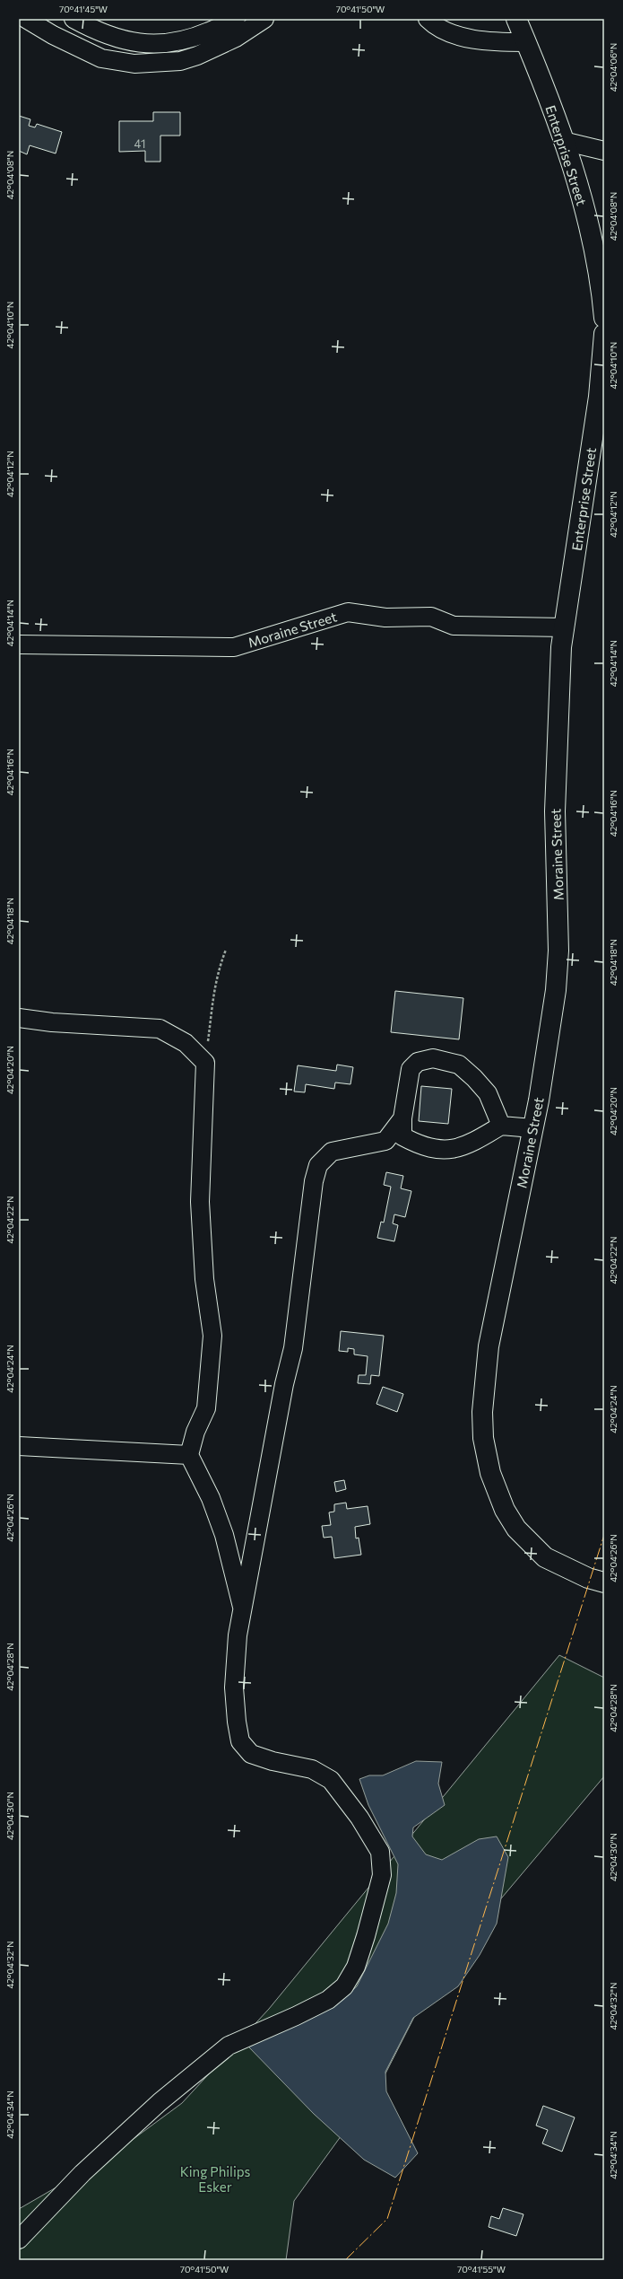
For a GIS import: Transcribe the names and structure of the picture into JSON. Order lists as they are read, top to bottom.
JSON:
{
  "streets": {
    "main road": ["Enterprise Street", "Moraine Street"]
  },
  "crossings": [
    ["Enterprise Street", "Moraine Street"]
  ],
  "parks": ["King Philips Esker"],
  "house_numbers": ["41"],
  "coordinates": [
    "70°41'45\"W",
    "70°41'50\"W",
    "42°04'06\"N",
    "42°04'08\"N",
    "42°04'10\"N",
    "42°04'12\"N",
    "42°04'14\"N",
    "42°04'16\"N",
    "42°04'18\"N",
    "42°04'20\"N",
    "42°04'22\"N",
    "42°04'24\"N",
    "42°04'26\"N",
    "42°04'28\"N",
    "42°04'30\"N",
    "42°04'32\"N",
    "42°04'34\"N",
    "70°41'55\"W"
  ]
}
